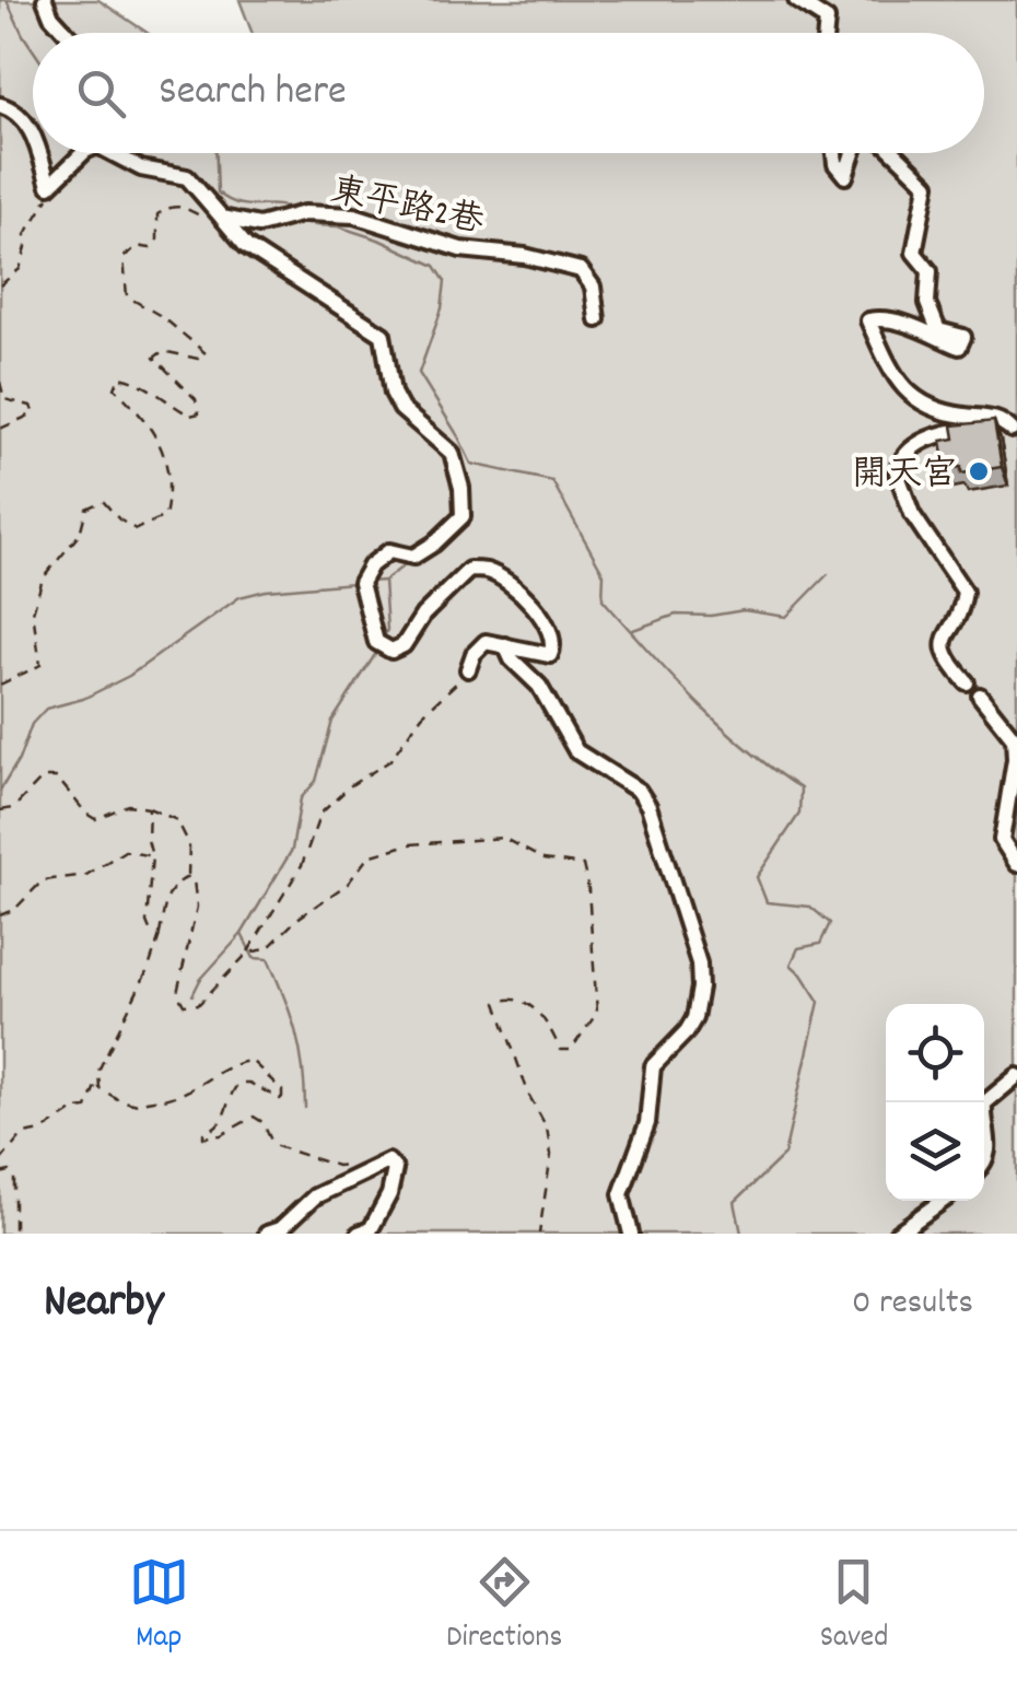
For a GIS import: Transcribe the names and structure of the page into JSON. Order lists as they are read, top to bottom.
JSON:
{
  "streets": {
    "street": ["東平路2巷"]
  },
  "places": ["開天宮"],
  "page": {
    "search": "Search here",
    "heading": ["Nearby", "0 results"],
    "nav": ["Map", "Directions", "Saved"]
  }
}
